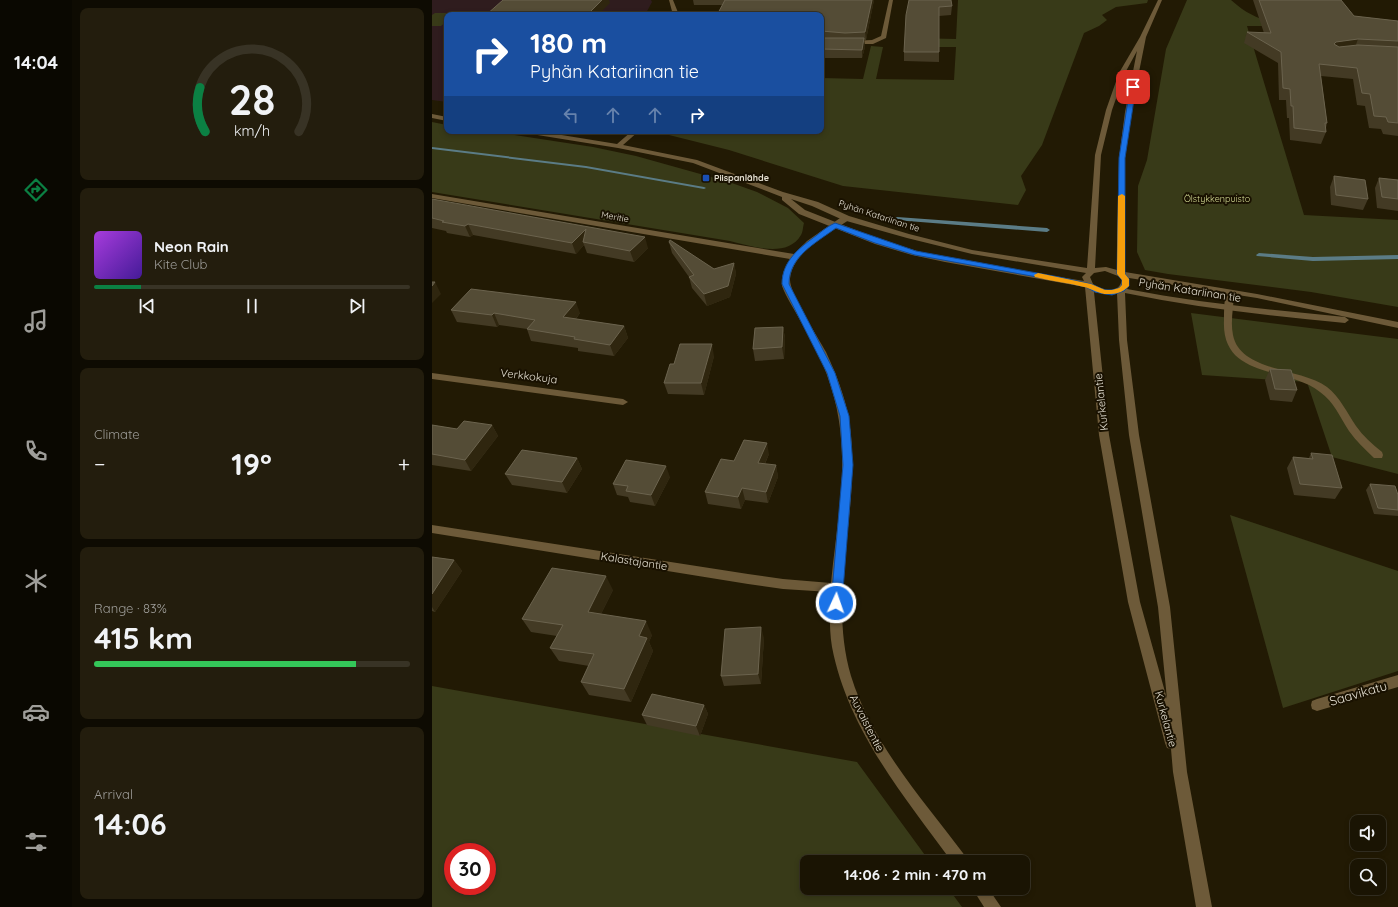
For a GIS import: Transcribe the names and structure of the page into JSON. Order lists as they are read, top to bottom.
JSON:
{
  "streets": {
    "street": [
      "Pyhän Katariinan tie",
      "Meritie",
      "Verkkokuja",
      "Kurkelantie",
      "Kalastajantie",
      "Saavikatu",
      "Auvaistentie"
    ]
  },
  "crossings": [
    ["Pyhän Katariinan tie", "Kurkelantie"],
    ["Pyhän Katariinan tie", "Auvaistentie"],
    ["Meritie", "Auvaistentie"],
    ["Kalastajantie", "Auvaistentie"]
  ],
  "parks": ["Ölstykkenpuisto"],
  "places": {
    "transit": ["Piispanlähde"]
  },
  "page": {
    "tabs": "14:04",
    "turn": ["180 m", "Pyhän Katariinan tie"],
    "song": ["Neon Rain", "Kite Club"],
    "tile": [
      "Climate",
      ["Range · 83%", "415 km"],
      ["Arrival", "14:06"]
    ],
    "heat": ["−", "19°", "+"],
    "limit": "30",
    "trip": "14:06 · 2 min · 470 m",
    "gauge": ["28", "km/h"]
  }
}
